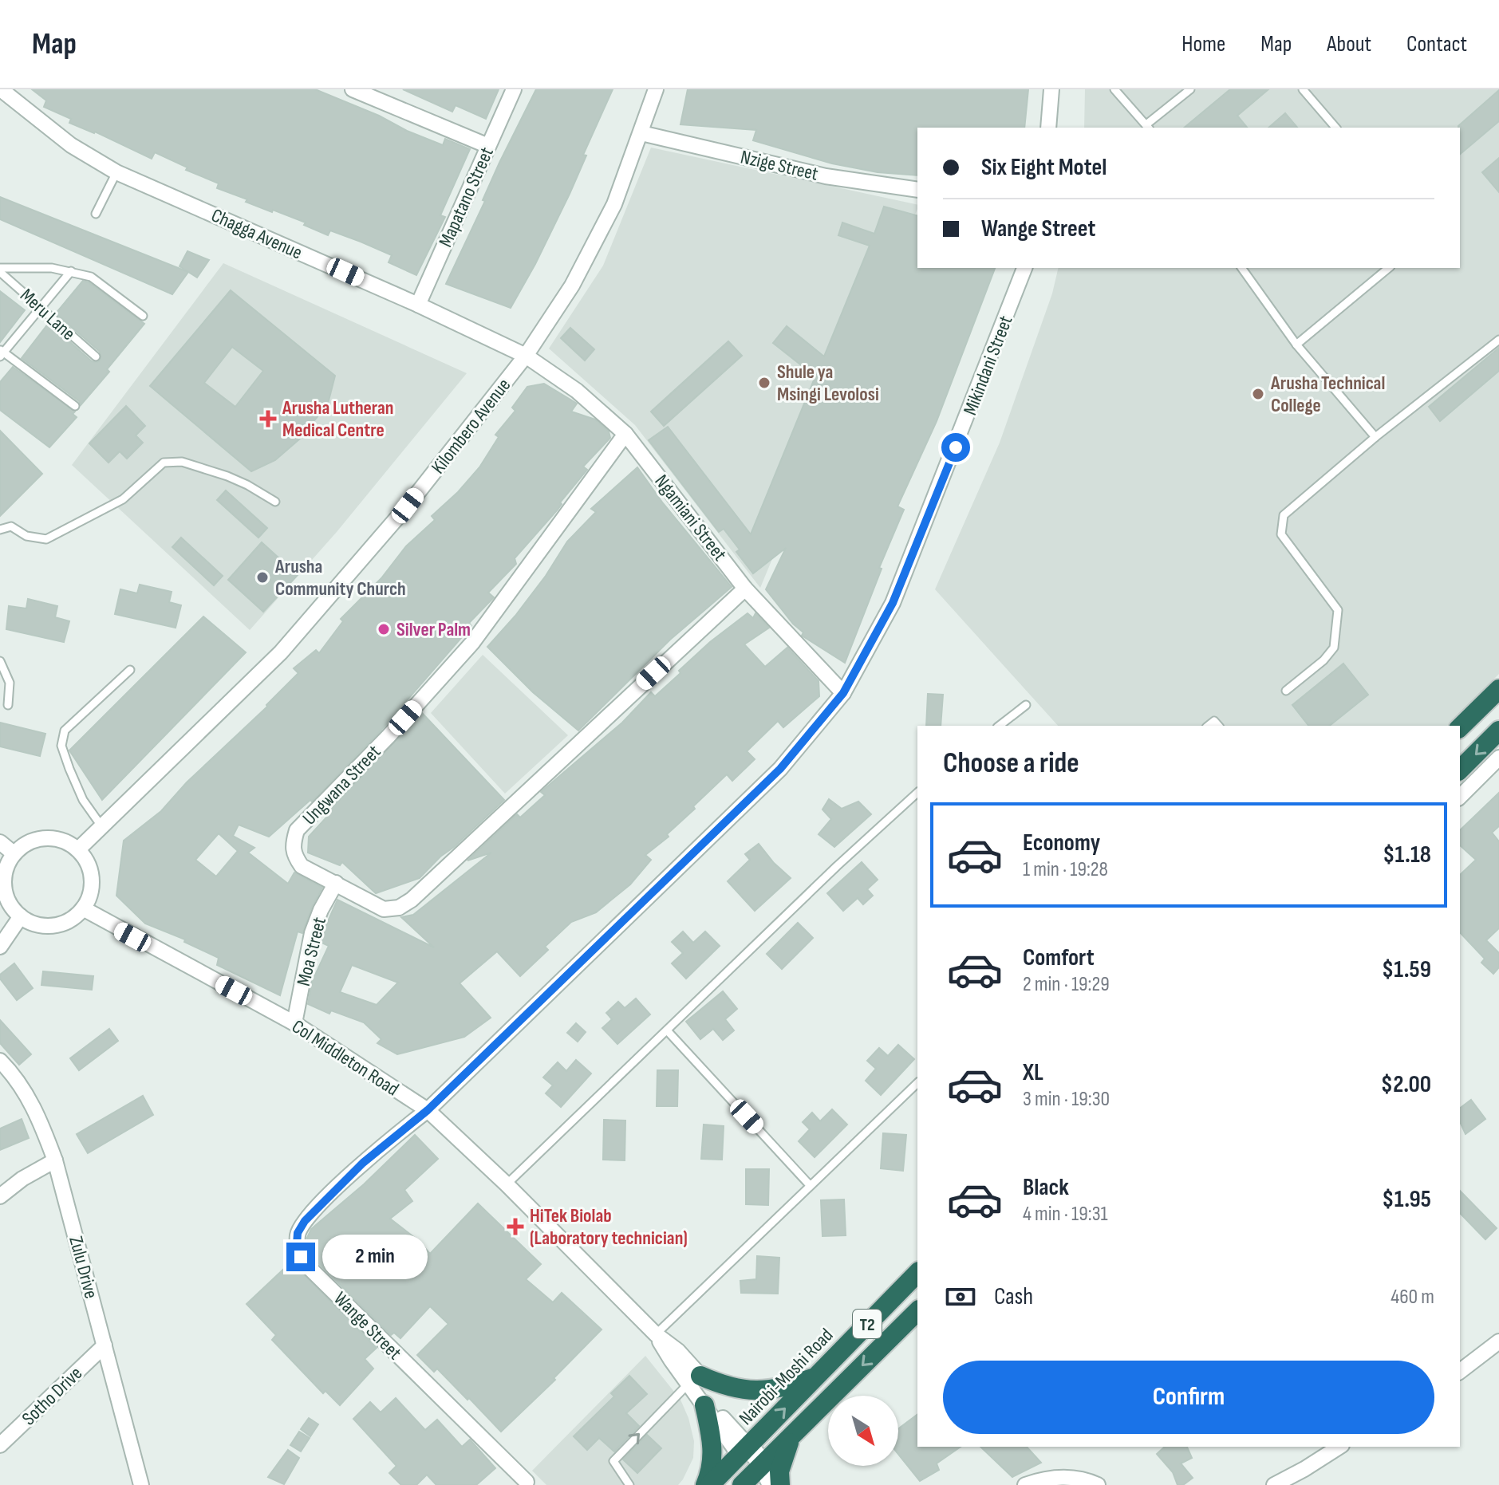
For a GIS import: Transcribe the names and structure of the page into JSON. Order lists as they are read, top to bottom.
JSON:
{
  "streets": {
    "highway": ["T2", "Nairobi-Moshi Road"],
    "street": [
      "Nzige Street",
      "Mapatano Street",
      "Chagga Avenue",
      "Mikindani Street",
      "Kilombero Avenue",
      "Ngamiani Street",
      "Ungwana Street",
      "Moa Street",
      "Col Middleton Road",
      "Zulu Drive",
      "Wange Street",
      "Sotho Drive"
    ],
    "lane": ["Meru Lane"]
  },
  "crossings": [
    ["Nzige Street", "Kilombero Avenue"],
    ["Mapatano Street", "Chagga Avenue"],
    ["Chagga Avenue", "Kilombero Avenue"],
    ["Chagga Avenue", "Ngamiani Street"],
    ["Mikindani Street", "Ngamiani Street"],
    ["Mikindani Street", "Col Middleton Road"],
    ["Mikindani Street", "Wange Street"],
    ["Kilombero Avenue", "Ngamiani Street"],
    ["Kilombero Avenue", "Col Middleton Road"],
    ["Ngamiani Street", "Ungwana Street"],
    ["Ungwana Street", "Moa Street"],
    ["Moa Street", "Col Middleton Road"],
    ["Col Middleton Road", "T2"],
    ["Col Middleton Road", "Wange Street"],
    ["Col Middleton Road", "Nairobi-Moshi Road"],
    ["Zulu Drive", "Sotho Drive"]
  ],
  "places": {
    "other": [
      "Shule ya Msingi Levolosi",
      "Arusha Technical College",
      "Arusha Community Church",
      "Silver Palm"
    ],
    "health": ["Arusha Lutheran Medical Centre", "HiTek Biolab (Laboratory technician)"]
  },
  "north": "bottom right",
  "page": {
    "header": "Map",
    "nav": [
      "Home",
      "Map",
      "About",
      "Contact"
    ],
    "banner": ["Six Eight Motel", "Wange Street"],
    "heading": "Choose a ride",
    "list": [
      {
        "name": "Economy",
        "note": "1 min · 19:28",
        "value": "$1.18"
      },
      {
        "name": "Comfort",
        "note": "2 min · 19:29",
        "value": "$1.59"
      },
      {
        "name": "XL",
        "note": "3 min · 19:30",
        "value": "$2.00"
      },
      {
        "name": "Black",
        "note": "4 min · 19:31",
        "value": "$1.95"
      }
    ],
    "bubble": "2 min",
    "pay": ["Cash", "460 m"],
    "buttons": "Confirm"
  }
}
